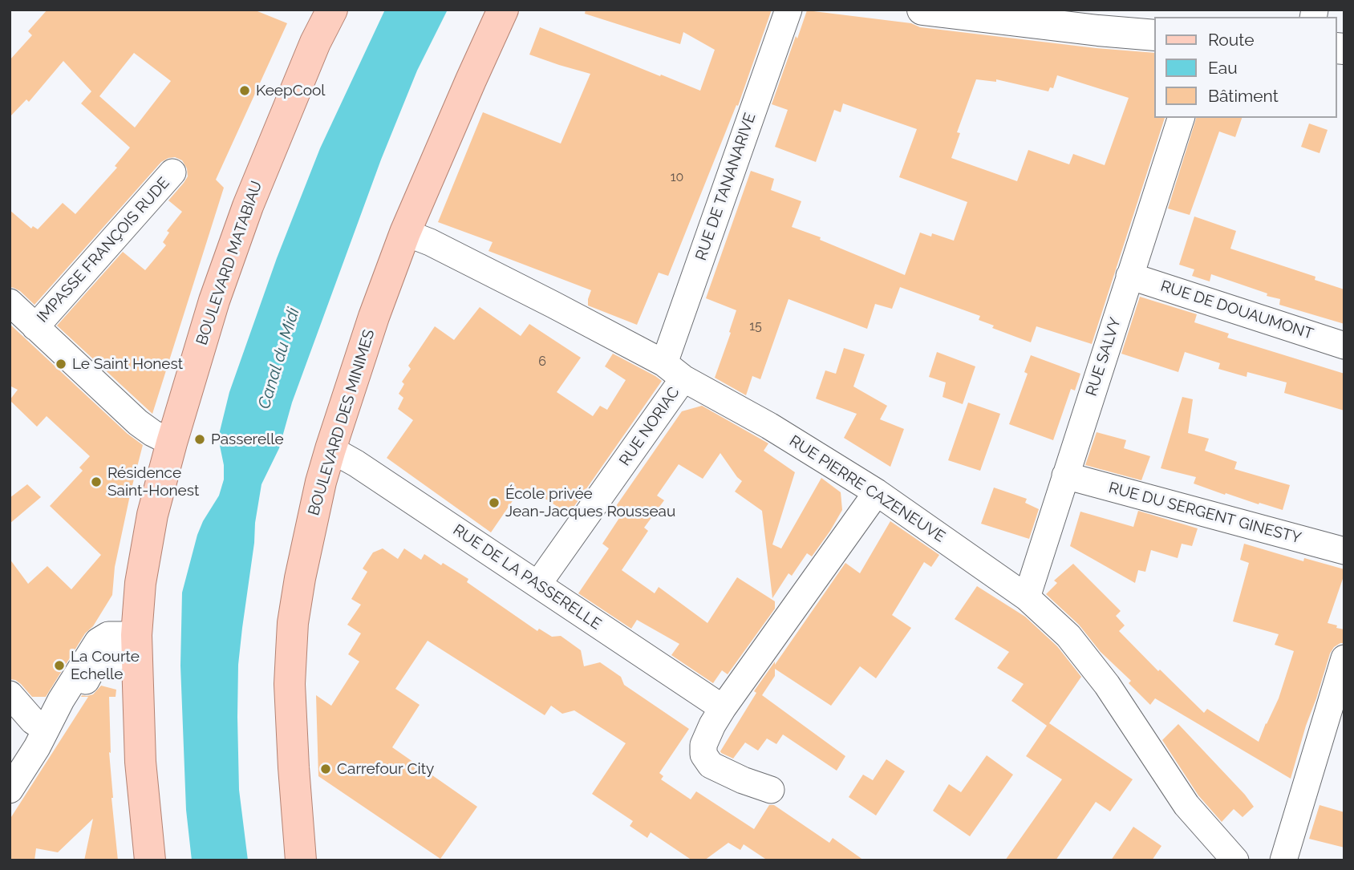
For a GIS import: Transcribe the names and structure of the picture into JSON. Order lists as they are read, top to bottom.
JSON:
{
  "streets": {
    "main road": ["BOULEVARD MATABIAU", "BOULEVARD DES MINIMES"],
    "street": [
      "RUE DE TANANARIVE",
      "IMPASSE FRANÇOIS RUDE",
      "RUE DE DOUAUMONT",
      "RUE SALVY",
      "RUE NORIAC",
      "RUE PIERRE CAZENEUVE",
      "RUE DU SERGENT GINESTY",
      "RUE DE LA PASSERELLE"
    ]
  },
  "crossings": [
    ["RUE DE TANANARIVE", "RUE NORIAC"],
    ["RUE DE TANANARIVE", "RUE PIERRE CAZENEUVE"],
    ["RUE DE DOUAUMONT", "RUE SALVY"],
    ["RUE SALVY", "RUE PIERRE CAZENEUVE"],
    ["RUE SALVY", "RUE DU SERGENT GINESTY"],
    ["BOULEVARD DES MINIMES", "RUE PIERRE CAZENEUVE"],
    ["BOULEVARD DES MINIMES", "RUE DE LA PASSERELLE"],
    ["RUE NORIAC", "RUE PIERRE CAZENEUVE"],
    ["RUE NORIAC", "RUE DE LA PASSERELLE"]
  ],
  "water": ["Canal du Midi"],
  "places": [
    "KeepCool",
    "Le Saint Honest",
    "Passerelle",
    "Résidence Saint-Honest",
    "École privée Jean-Jacques Rousseau",
    "La Courte Echelle",
    "Carrefour City"
  ],
  "house_numbers": ["10", "15", "6"],
  "legend": ["Route", "Eau", "Bâtiment"]
}
